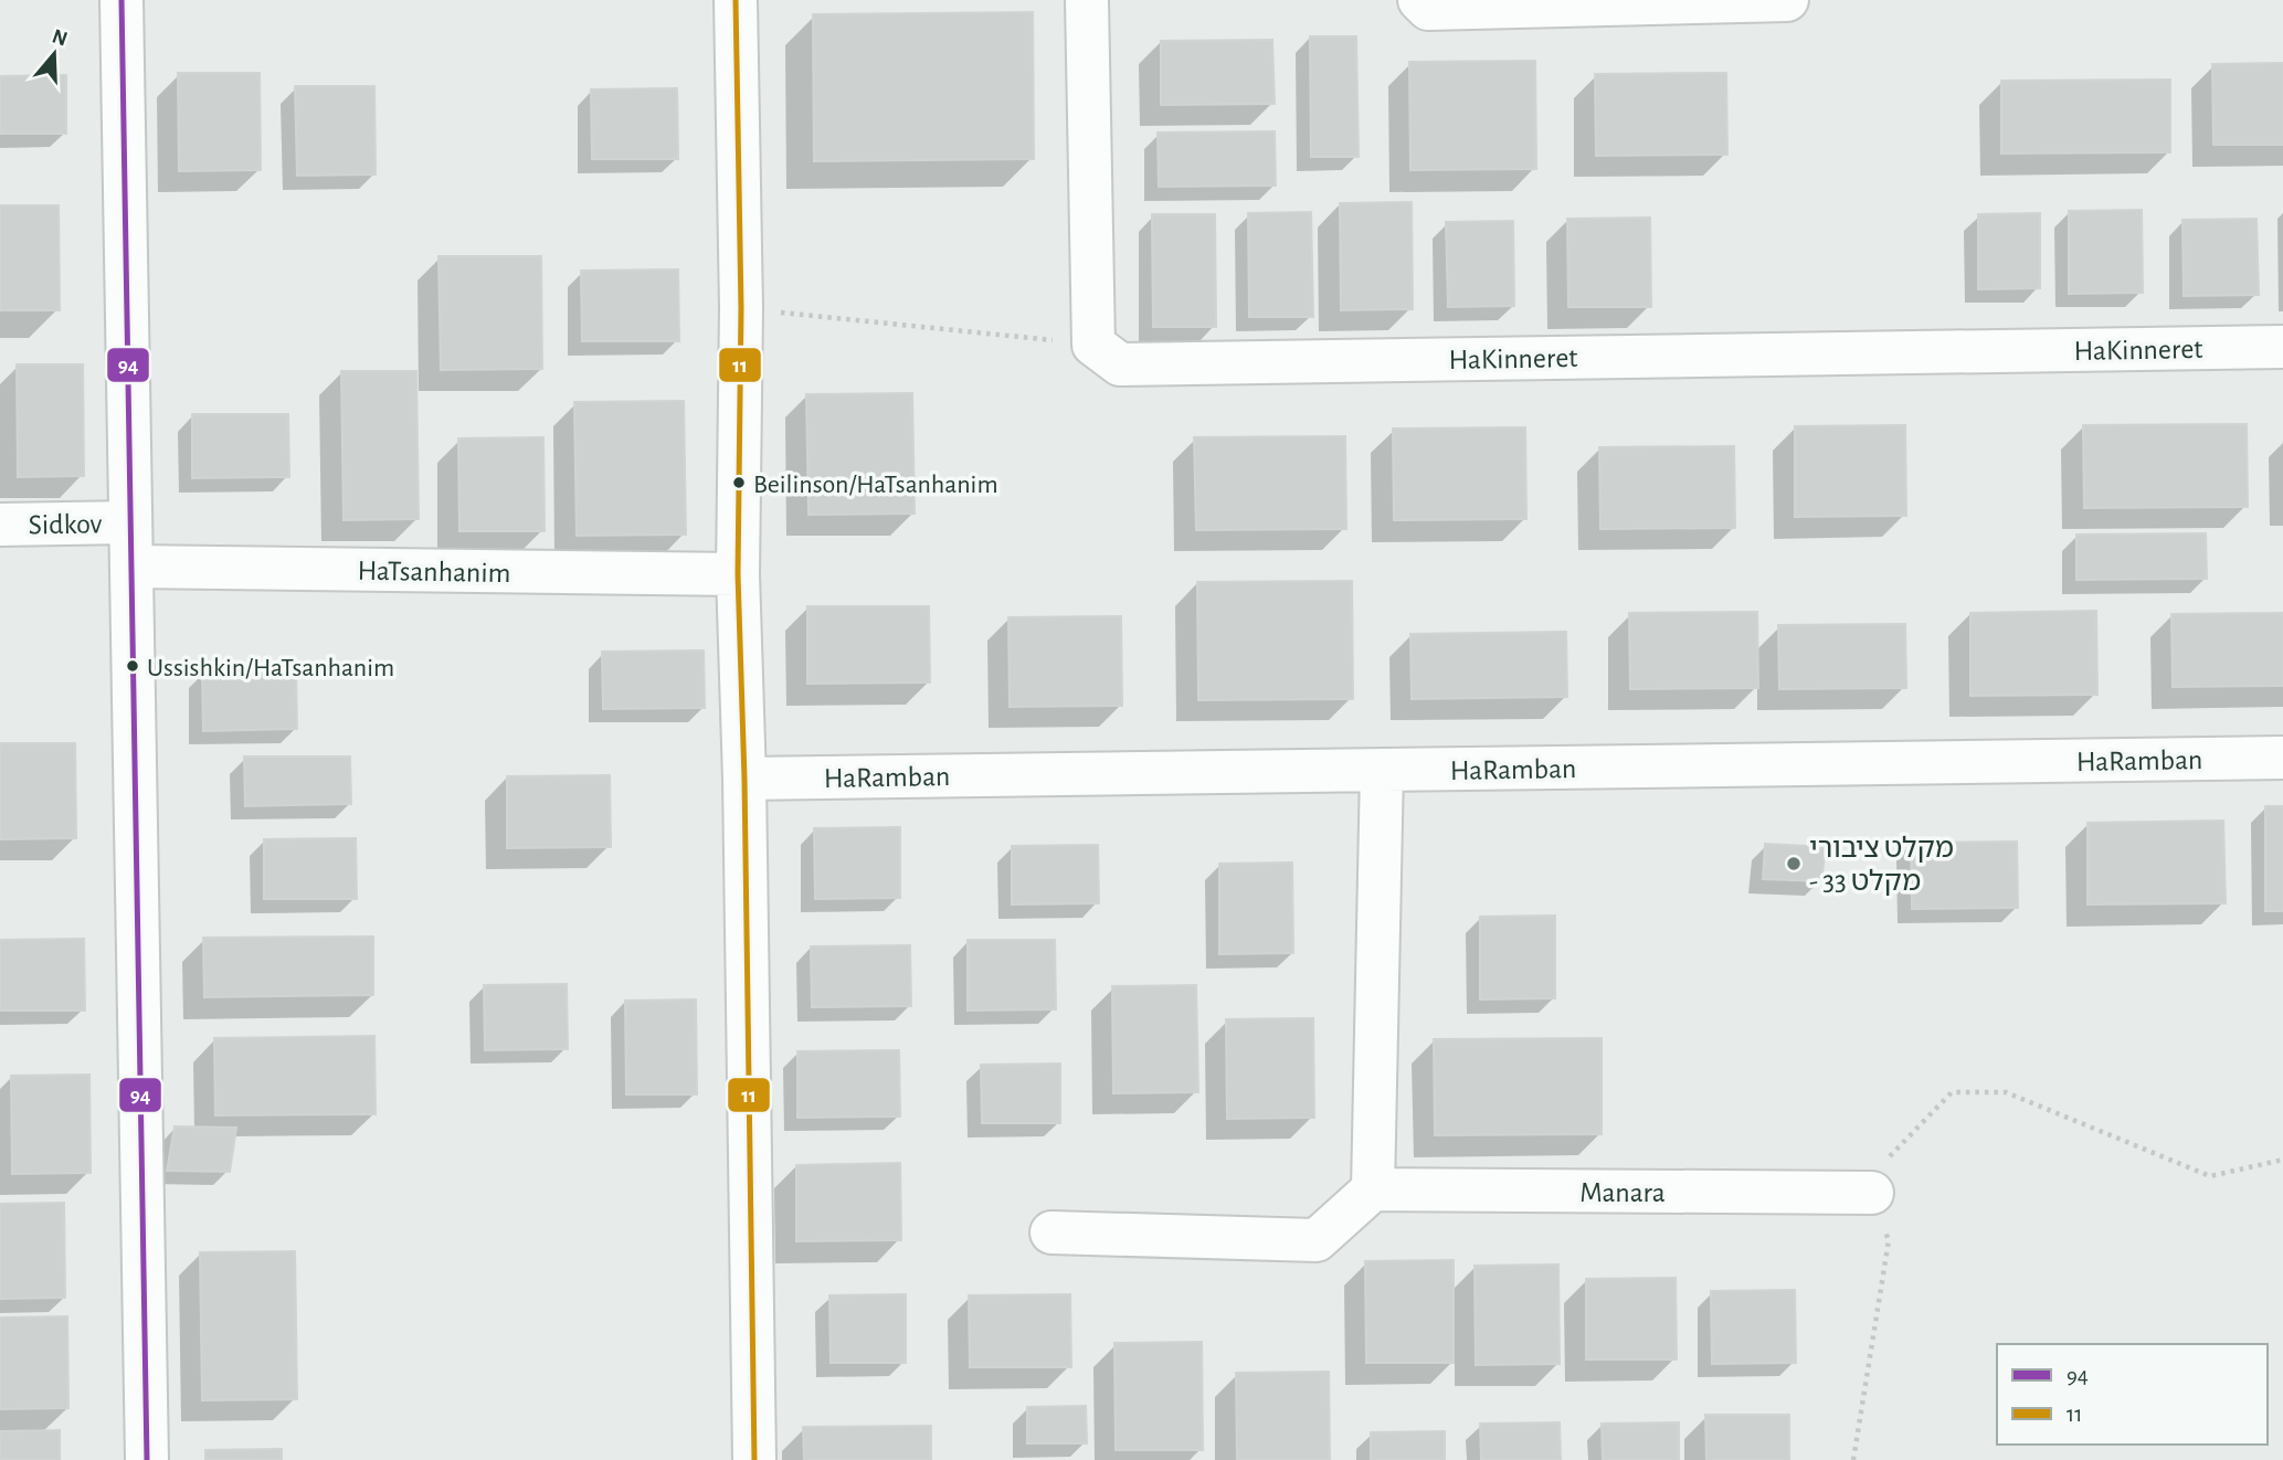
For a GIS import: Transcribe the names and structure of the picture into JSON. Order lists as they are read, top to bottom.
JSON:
{
  "streets": {
    "street": [
      "HaKinneret",
      "Sidkov",
      "HaTsanhanim",
      "HaRamban",
      "Manara"
    ]
  },
  "places": ["Beilinson/HaTsanhanim", "Ussishkin/HaTsanhanim", "מקלט ציבורי - מקלט 33"],
  "lines": ["transit line 94", "transit line 11"],
  "legend": ["94", "11"],
  "north": "top"
}
